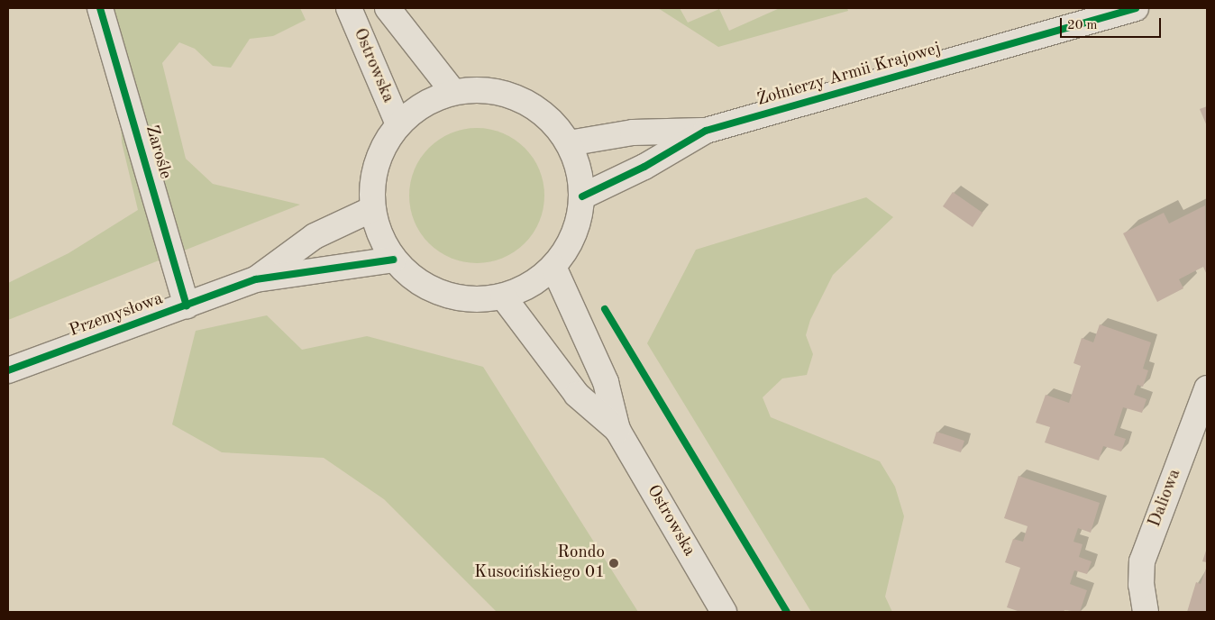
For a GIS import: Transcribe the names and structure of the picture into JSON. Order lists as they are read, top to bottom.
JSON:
{
  "streets": {
    "street": [
      "Ostrowska",
      "Żołnierzy Armii Krajowej",
      "Zarośle",
      "Przemysłowa",
      "Daliowa"
    ]
  },
  "crossings": [
    ["Zarośle", "Przemysłowa"]
  ],
  "places": ["Rondo Kusocińskiego 01"],
  "scale_bar": "20 m"
}
